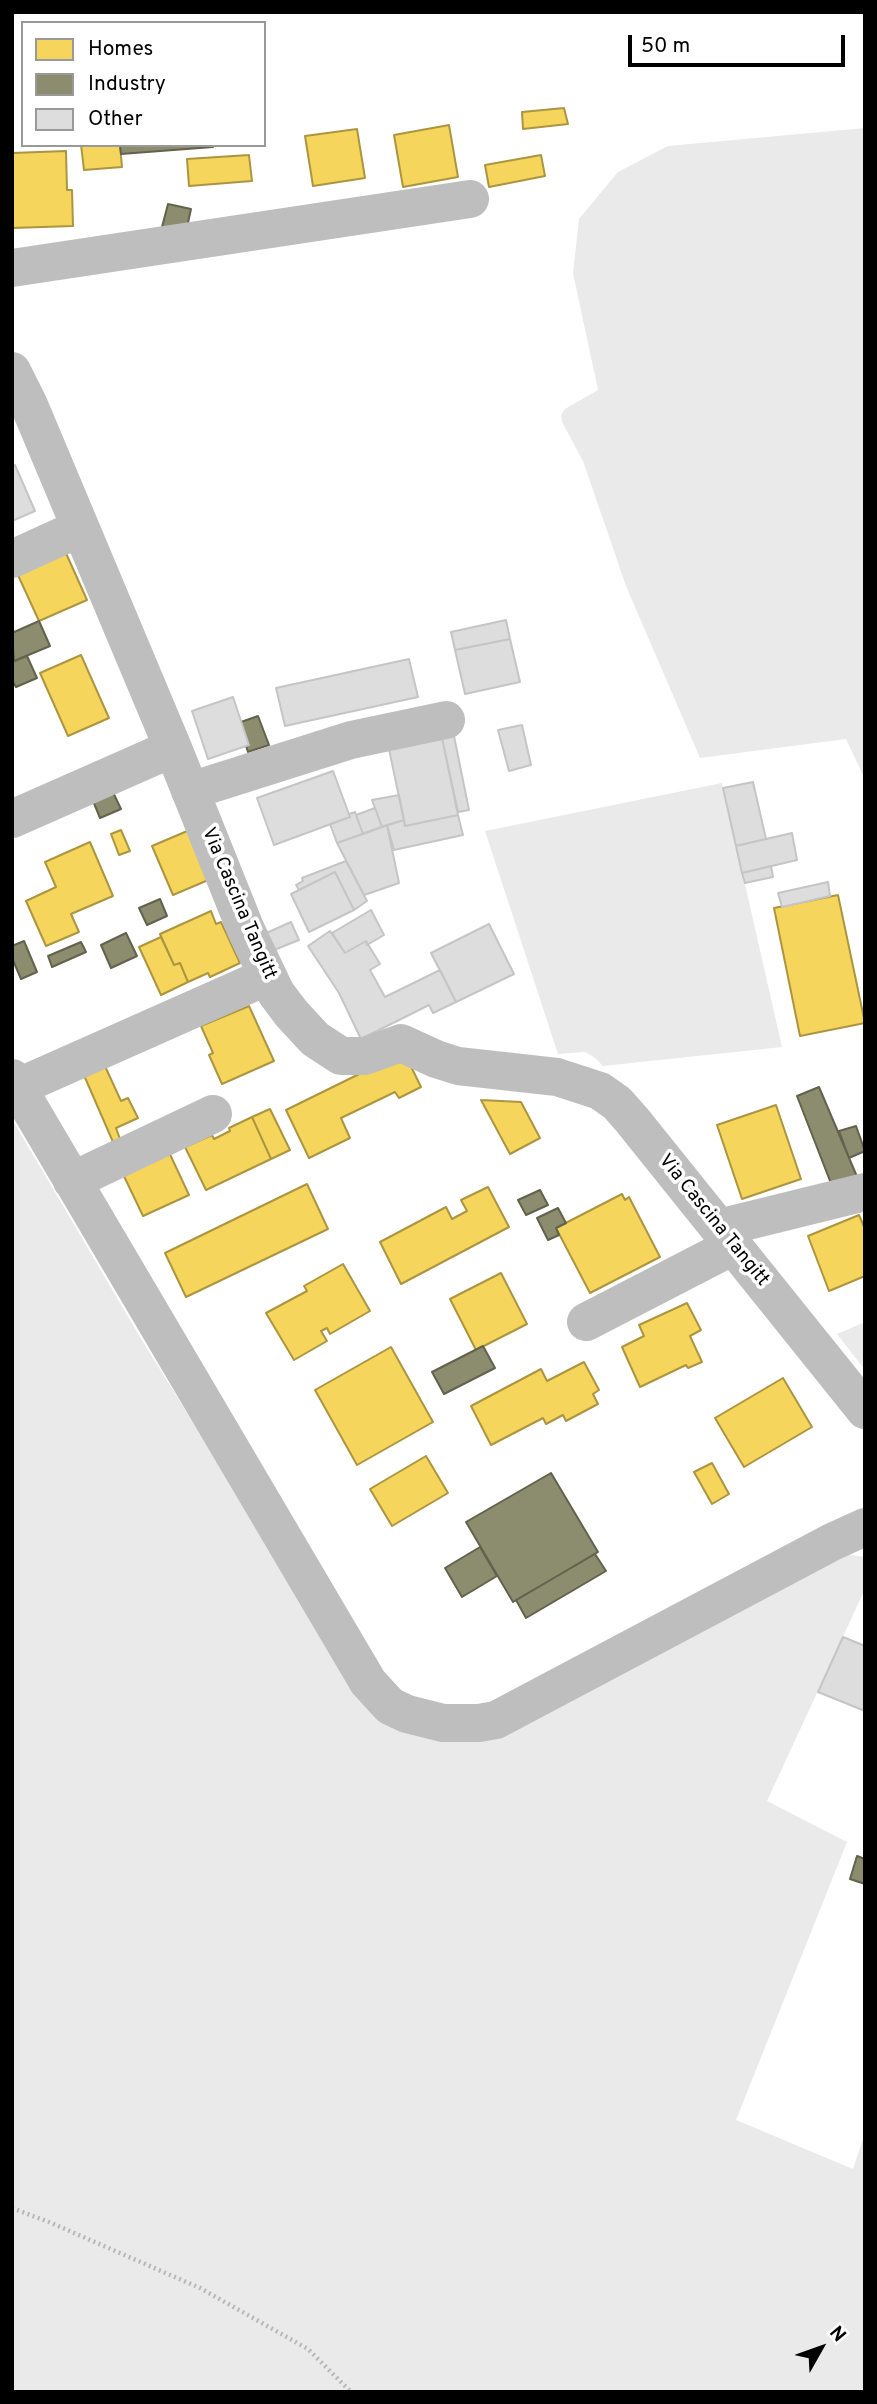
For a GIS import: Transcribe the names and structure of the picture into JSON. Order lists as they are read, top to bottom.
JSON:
{
  "streets": {
    "street": ["Via Cascina Tangitt"]
  },
  "legend": ["Homes", "Industry", "Other"],
  "scale_bar": "50 m",
  "north": "top right"
}
